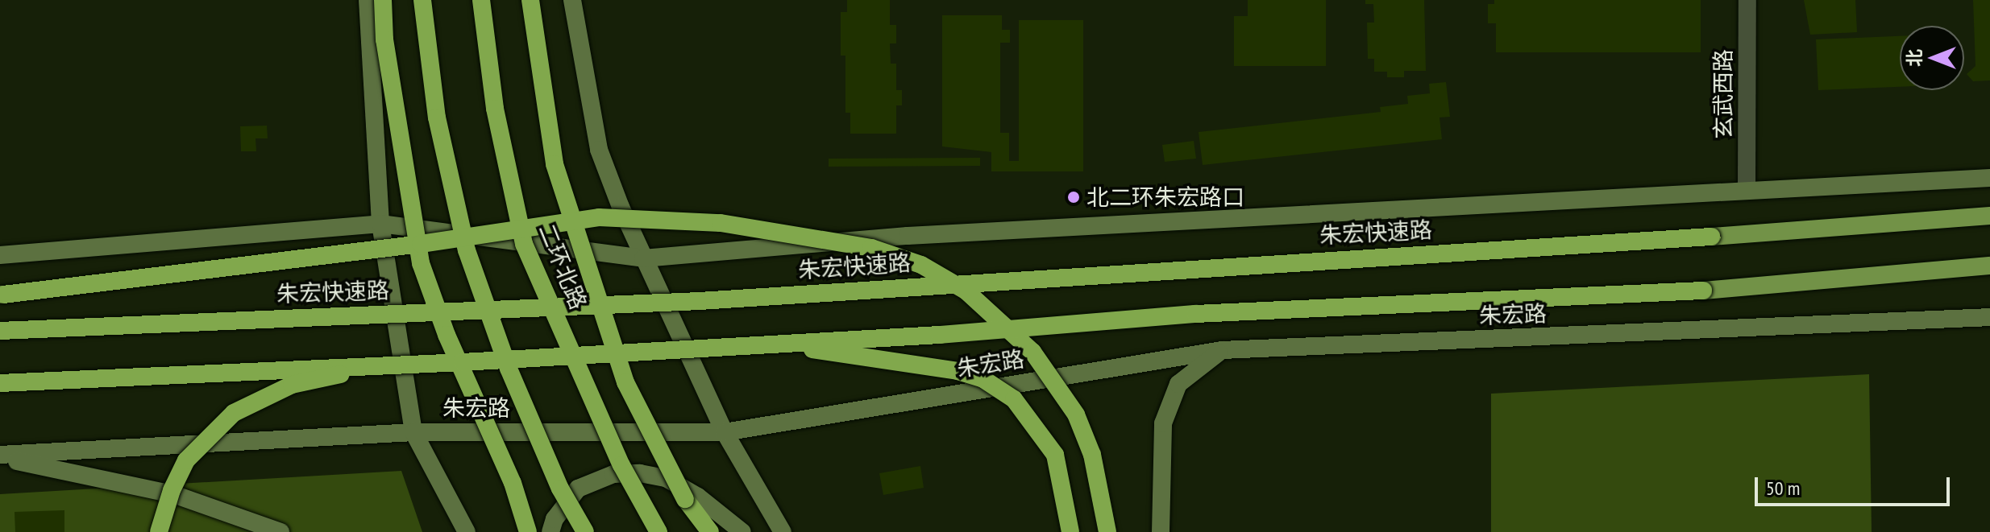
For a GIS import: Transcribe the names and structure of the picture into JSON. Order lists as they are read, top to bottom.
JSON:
{
  "streets": {
    "highway": ["朱宏快速路", "二环北路"],
    "main road": ["朱宏路"],
    "street": ["玄武西路"]
  },
  "places": ["北二环朱宏路口"],
  "scale_bar": "50 m",
  "north": "left"
}
